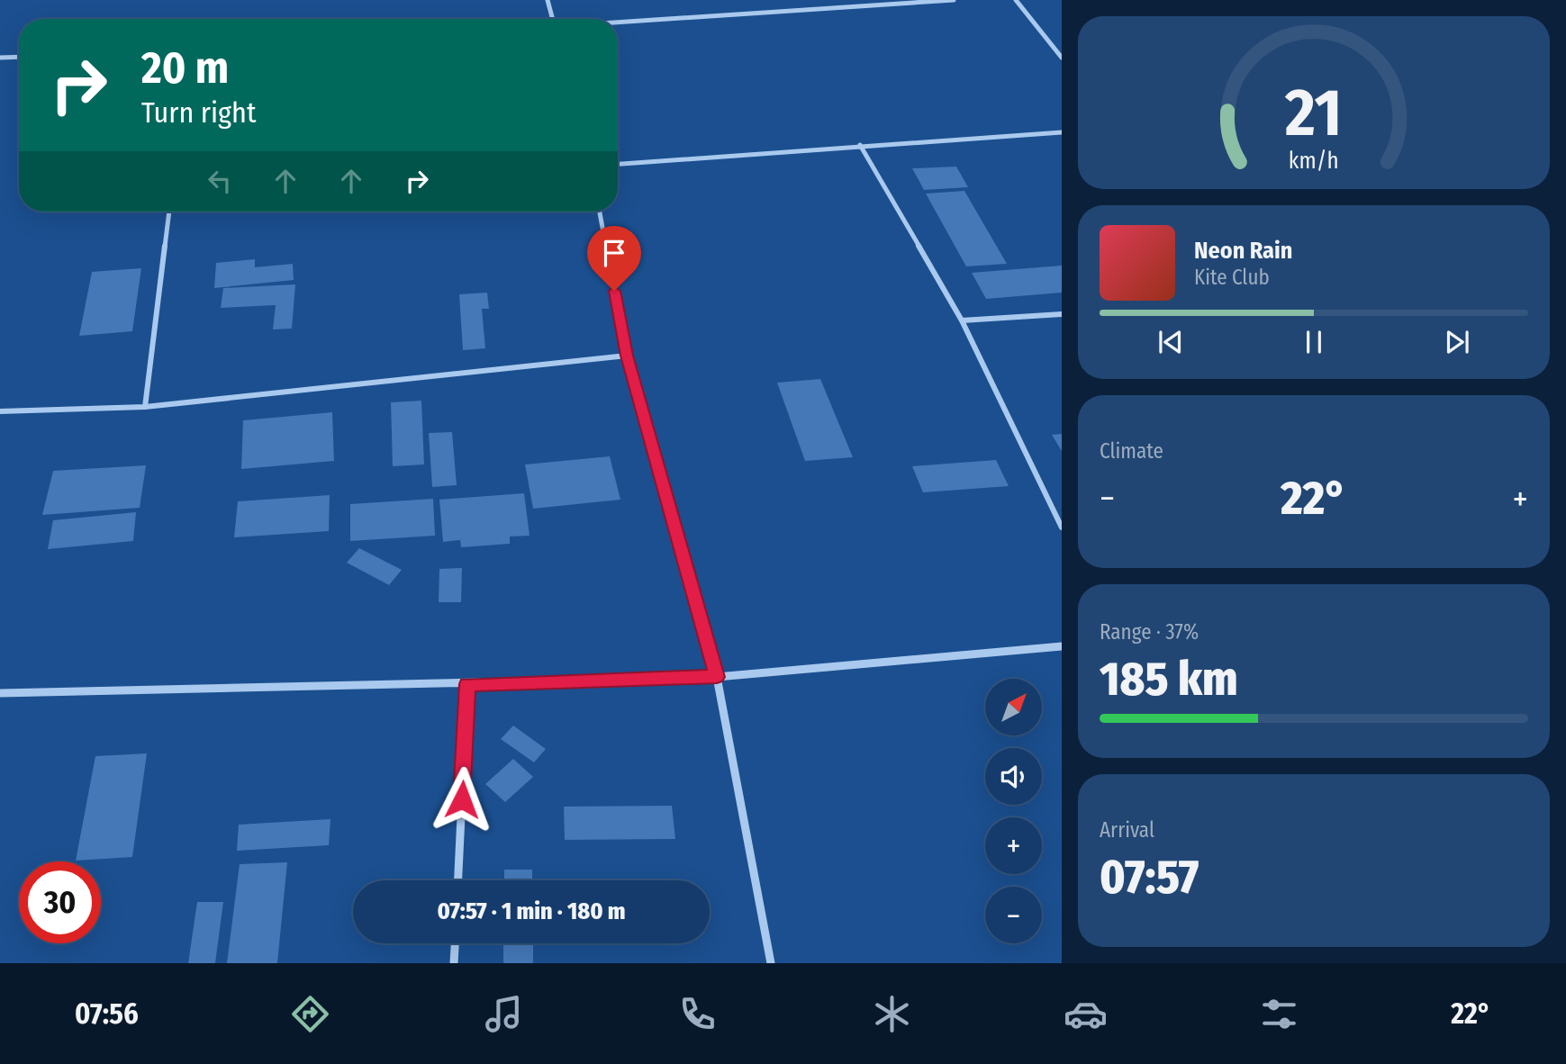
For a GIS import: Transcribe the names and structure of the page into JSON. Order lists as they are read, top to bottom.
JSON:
{
  "north": "top right",
  "page": {
    "turn": ["20 m", "Turn right"],
    "song": ["Neon Rain", "Kite Club"],
    "tile": [
      "Climate",
      ["Range · 37%", "185 km"],
      ["Arrival", "07:57"]
    ],
    "heat": ["−", "22°", "+"],
    "map_buttons": ["+", "−"],
    "limit": "30",
    "trip": "07:57 · 1 min · 180 m",
    "tabs": ["07:56", "22°"],
    "gauge": ["21", "km/h"]
  }
}
